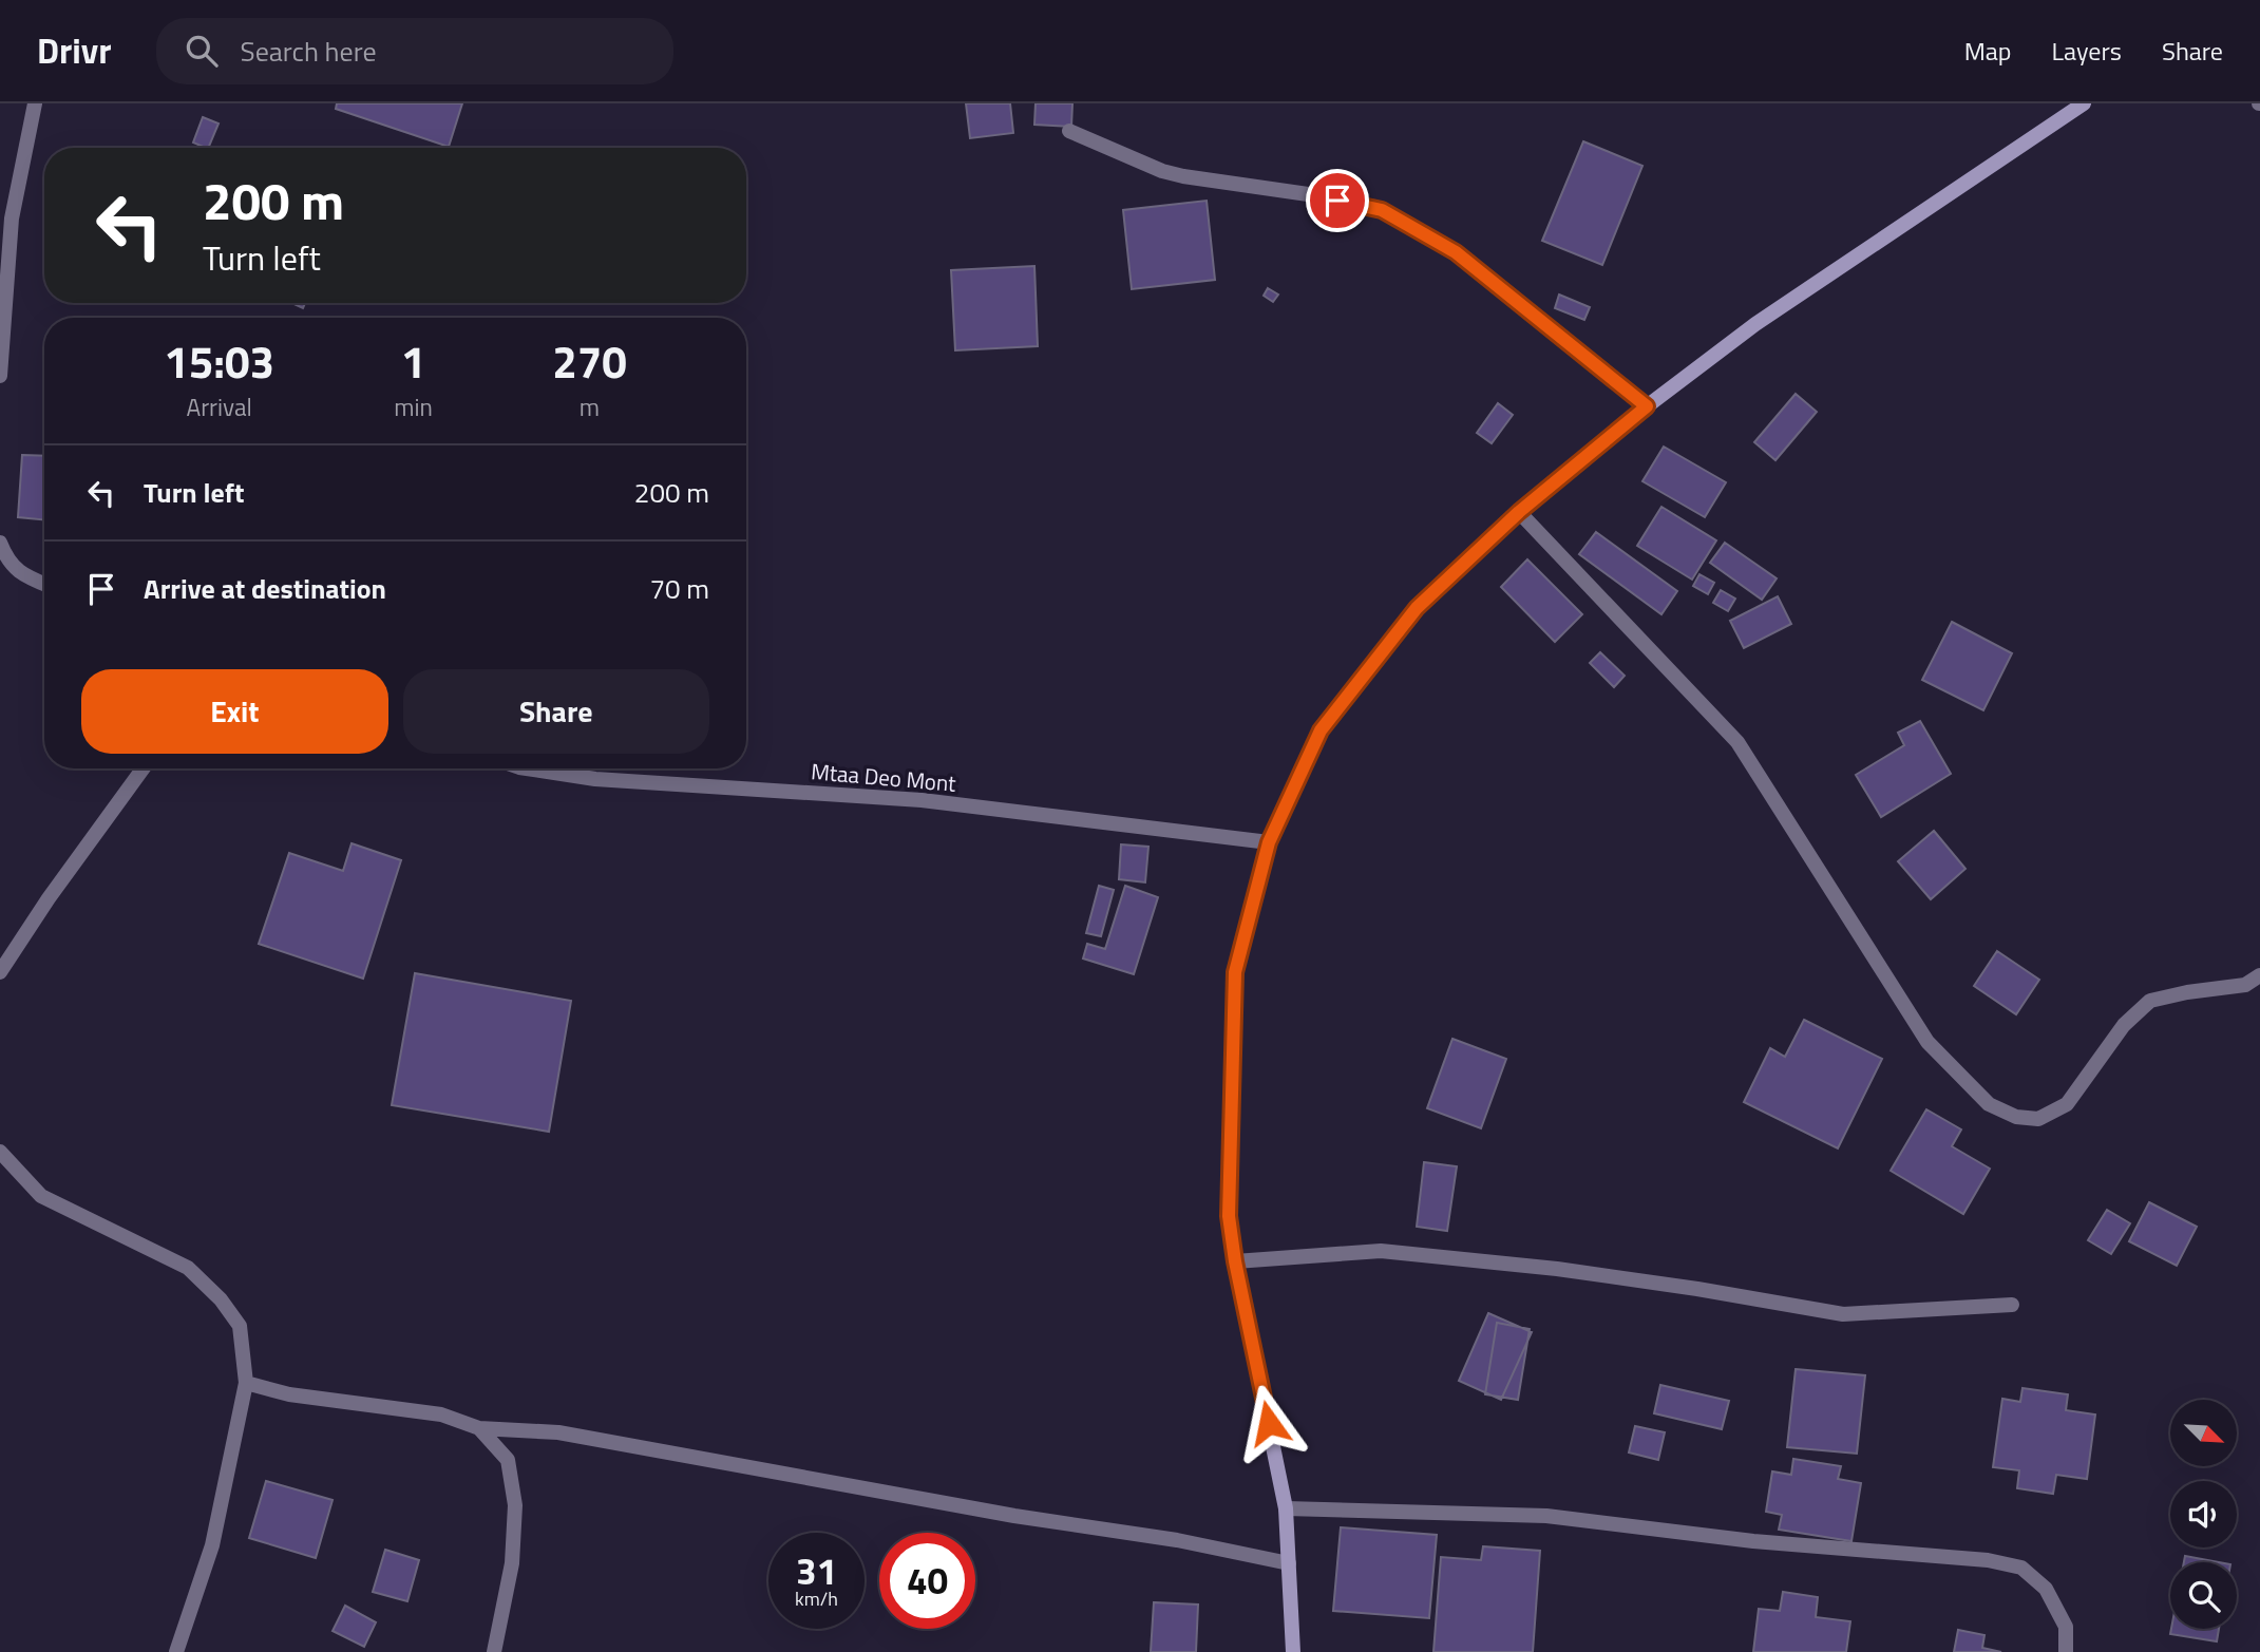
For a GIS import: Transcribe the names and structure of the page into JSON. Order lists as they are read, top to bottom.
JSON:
{
  "streets": {
    "street": ["Mtaa Deo Mont"]
  },
  "north": "bottom right",
  "page": {
    "header": "Drivr",
    "search": "Search here",
    "nav": ["Map", "Layers", "Share"],
    "turn": ["200 m", "Turn left"],
    "eta": [
      "15:03",
      "Arrival",
      "1",
      "min",
      "270",
      "m"
    ],
    "list": [
      {
        "name": "Turn left",
        "value": "200 m"
      },
      {
        "name": "Arrive at destination",
        "value": "70 m"
      }
    ],
    "buttons": ["Exit", "Share"],
    "speed": "31 km/h",
    "limit": "40"
  }
}
